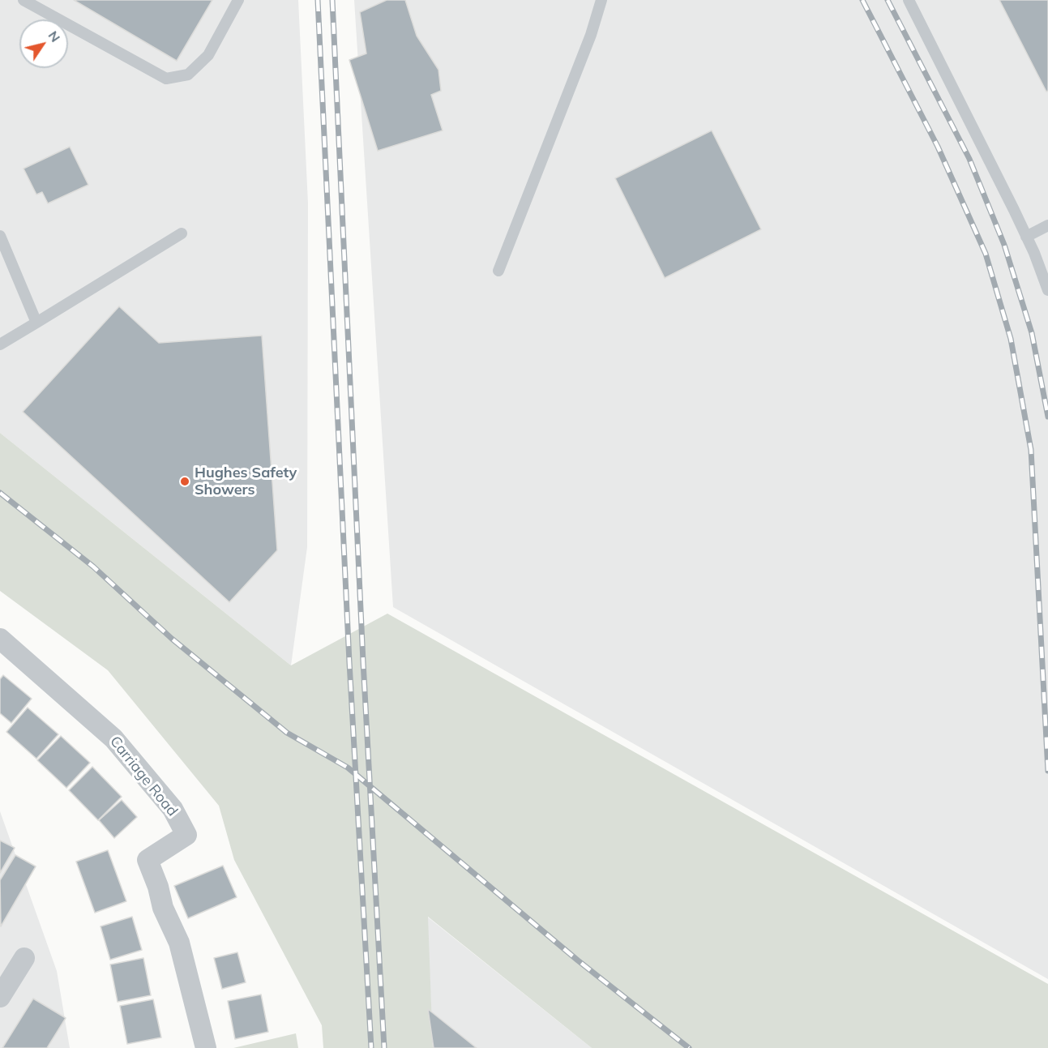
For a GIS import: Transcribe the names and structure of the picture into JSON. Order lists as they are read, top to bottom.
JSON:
{
  "streets": {
    "street": ["Carriage Road"]
  },
  "places": ["Hughes Safety Showers"],
  "north": "top right"
}
